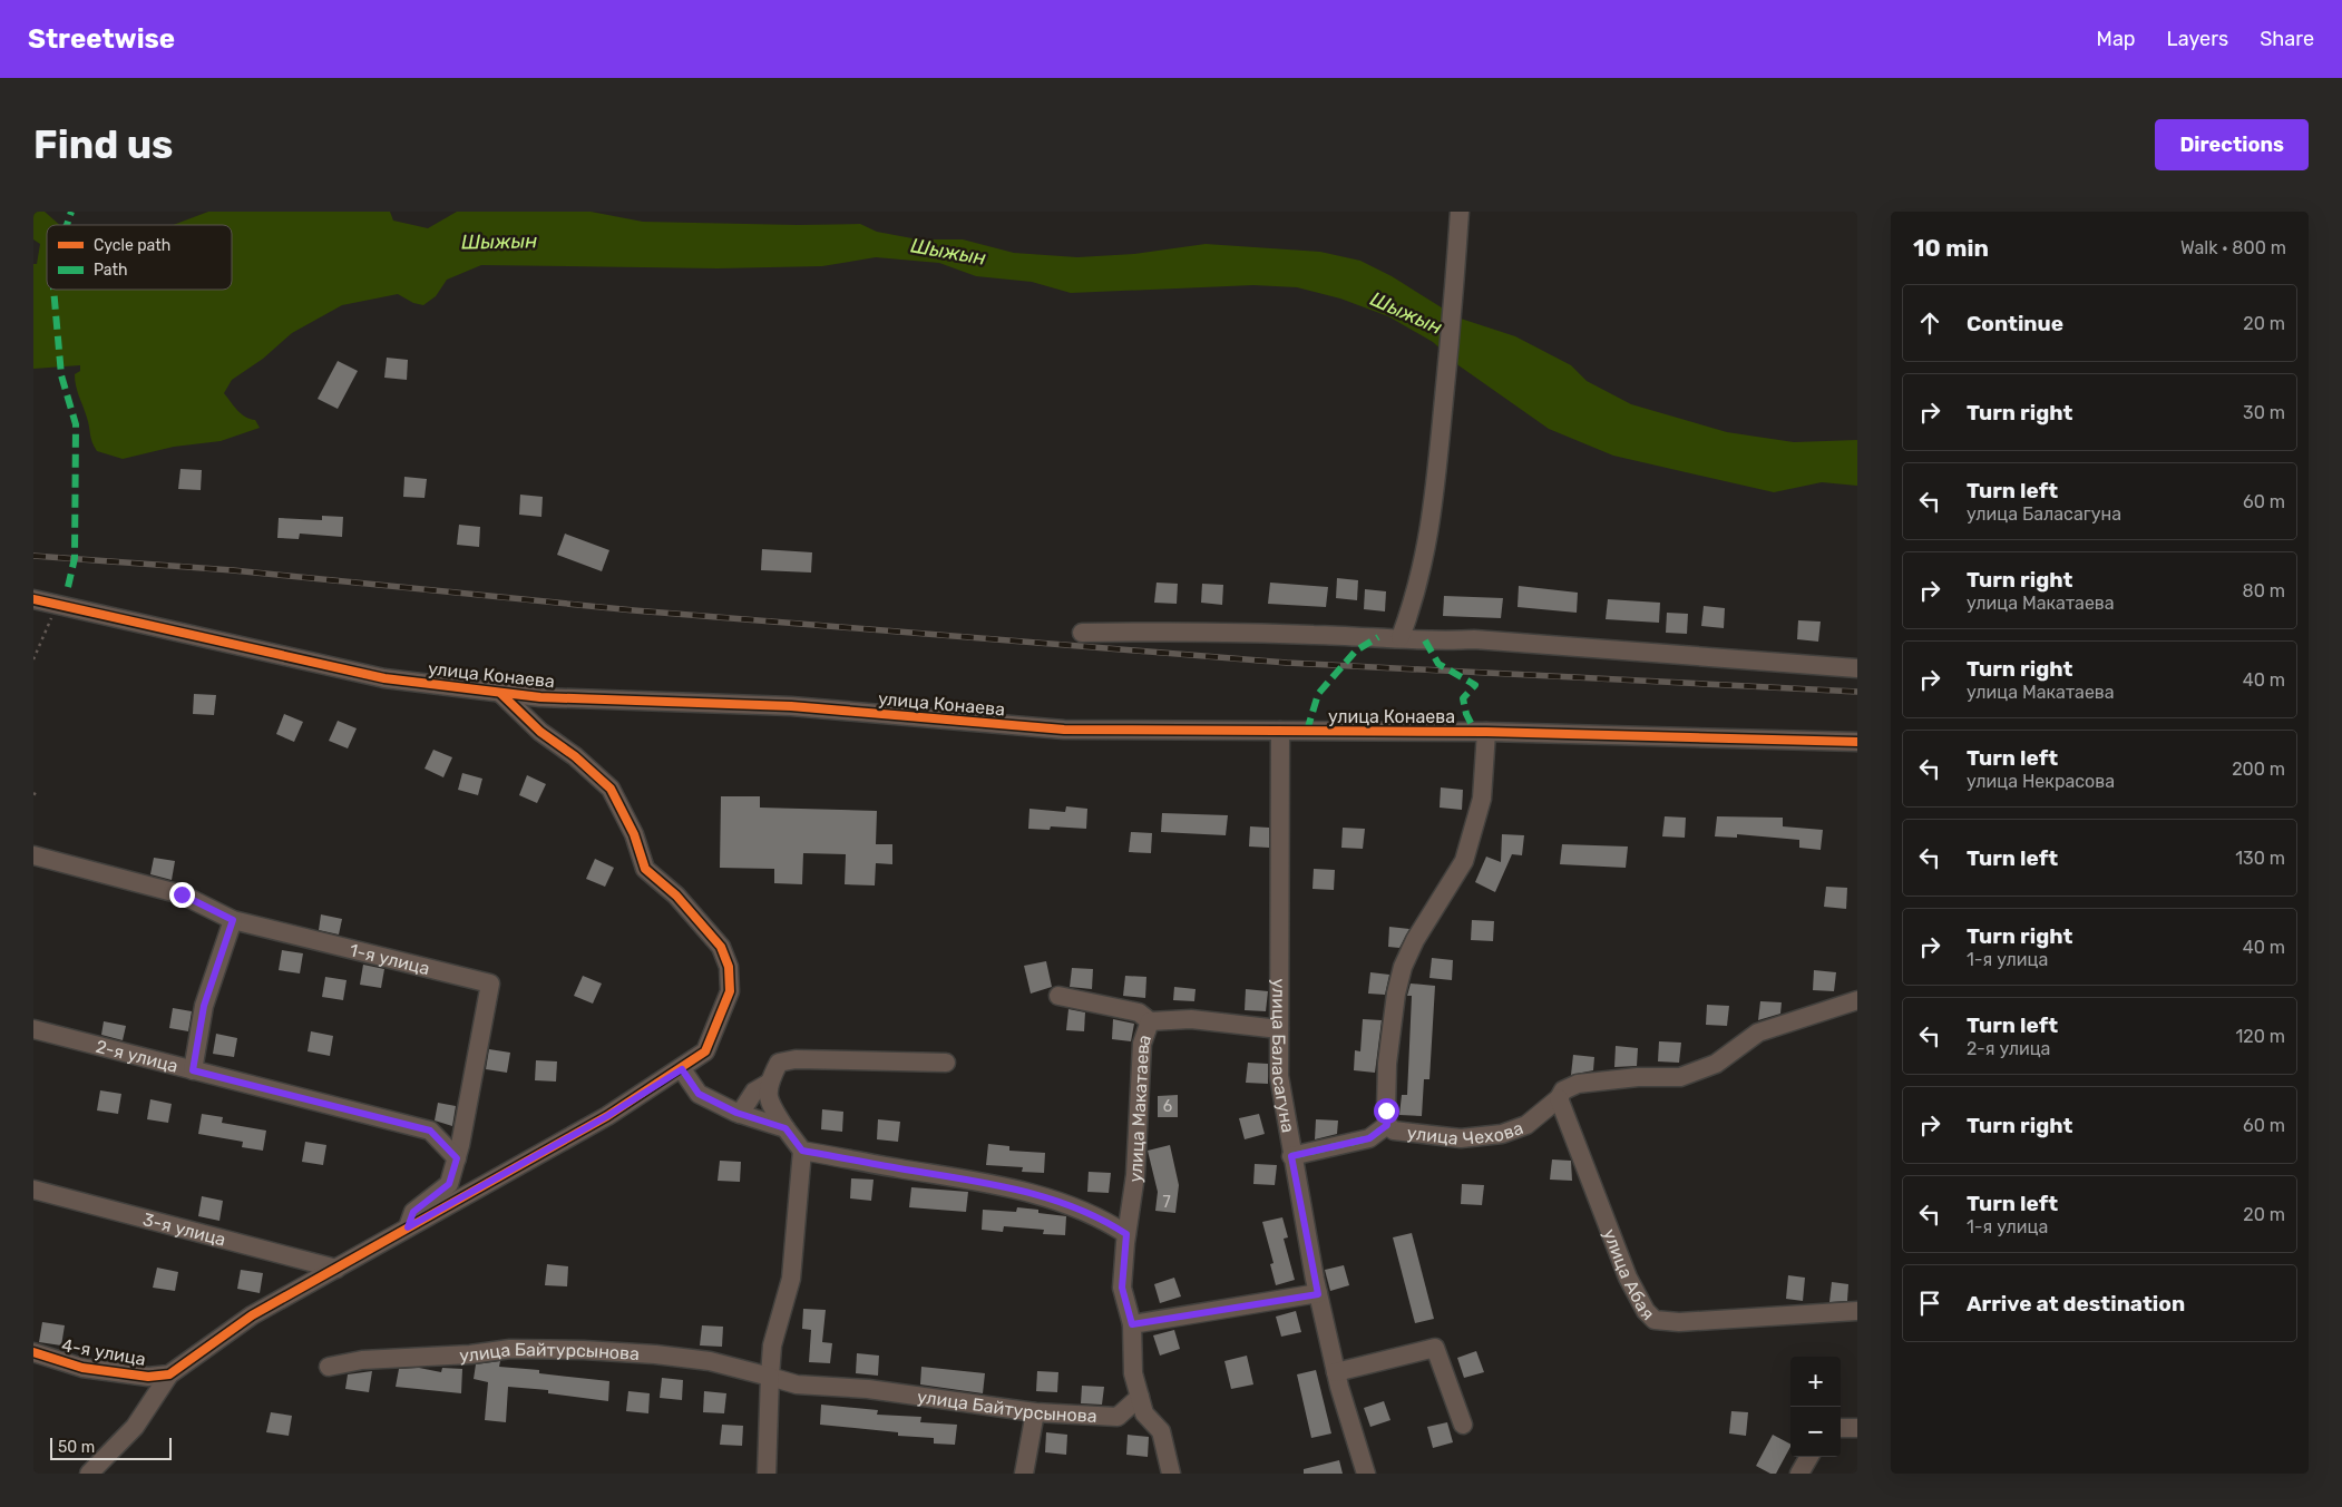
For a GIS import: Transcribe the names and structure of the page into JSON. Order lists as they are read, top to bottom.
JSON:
{
  "streets": {
    "street": [
      "улица Конаева",
      "1-я улица",
      "2-я улица",
      "улица Баласагуна",
      "улица Макатаева",
      "улица Чехова",
      "3-я улица",
      "улица Абая",
      "4-я улица",
      "улица Байтурсынова"
    ]
  },
  "crossings": [
    ["улица Конаева", "улица Баласагуна"],
    ["улица Конаева", "улица Чехова"],
    ["1-я улица", "2-я улица"],
    ["улица Баласагуна", "улица Макатаева"],
    ["улица Макатаева", "улица Байтурсынова"],
    ["улица Чехова", "улица Абая"]
  ],
  "water": ["Шыжын"],
  "house_numbers": ["6", "7"],
  "legend": ["Cycle path", "Path"],
  "scale_bar": "50 m",
  "page": {
    "header": "Streetwise",
    "nav": ["Map", "Layers", "Share"],
    "buttons": "Directions",
    "title": "Find us",
    "heading": ["10 min", "Walk · 800 m"],
    "list": [
      ["Continue", "20 m"],
      ["Turn right", "30 m"],
      ["Turn left", "улица Баласагуна", "60 m"],
      ["Turn right", "улица Макатаева", "80 m"],
      ["Turn right", "улица Макатаева", "40 m"],
      ["Turn left", "улица Некрасова", "200 m"],
      ["Turn left", "130 m"],
      ["Turn right", "1-я улица", "40 m"],
      ["Turn left", "2-я улица", "120 m"],
      ["Turn right", "60 m"],
      ["Turn left", "1-я улица", "20 m"],
      "Arrive at destination"
    ],
    "map_buttons": ["+", "−"],
    "scale": "50 m"
  }
}
